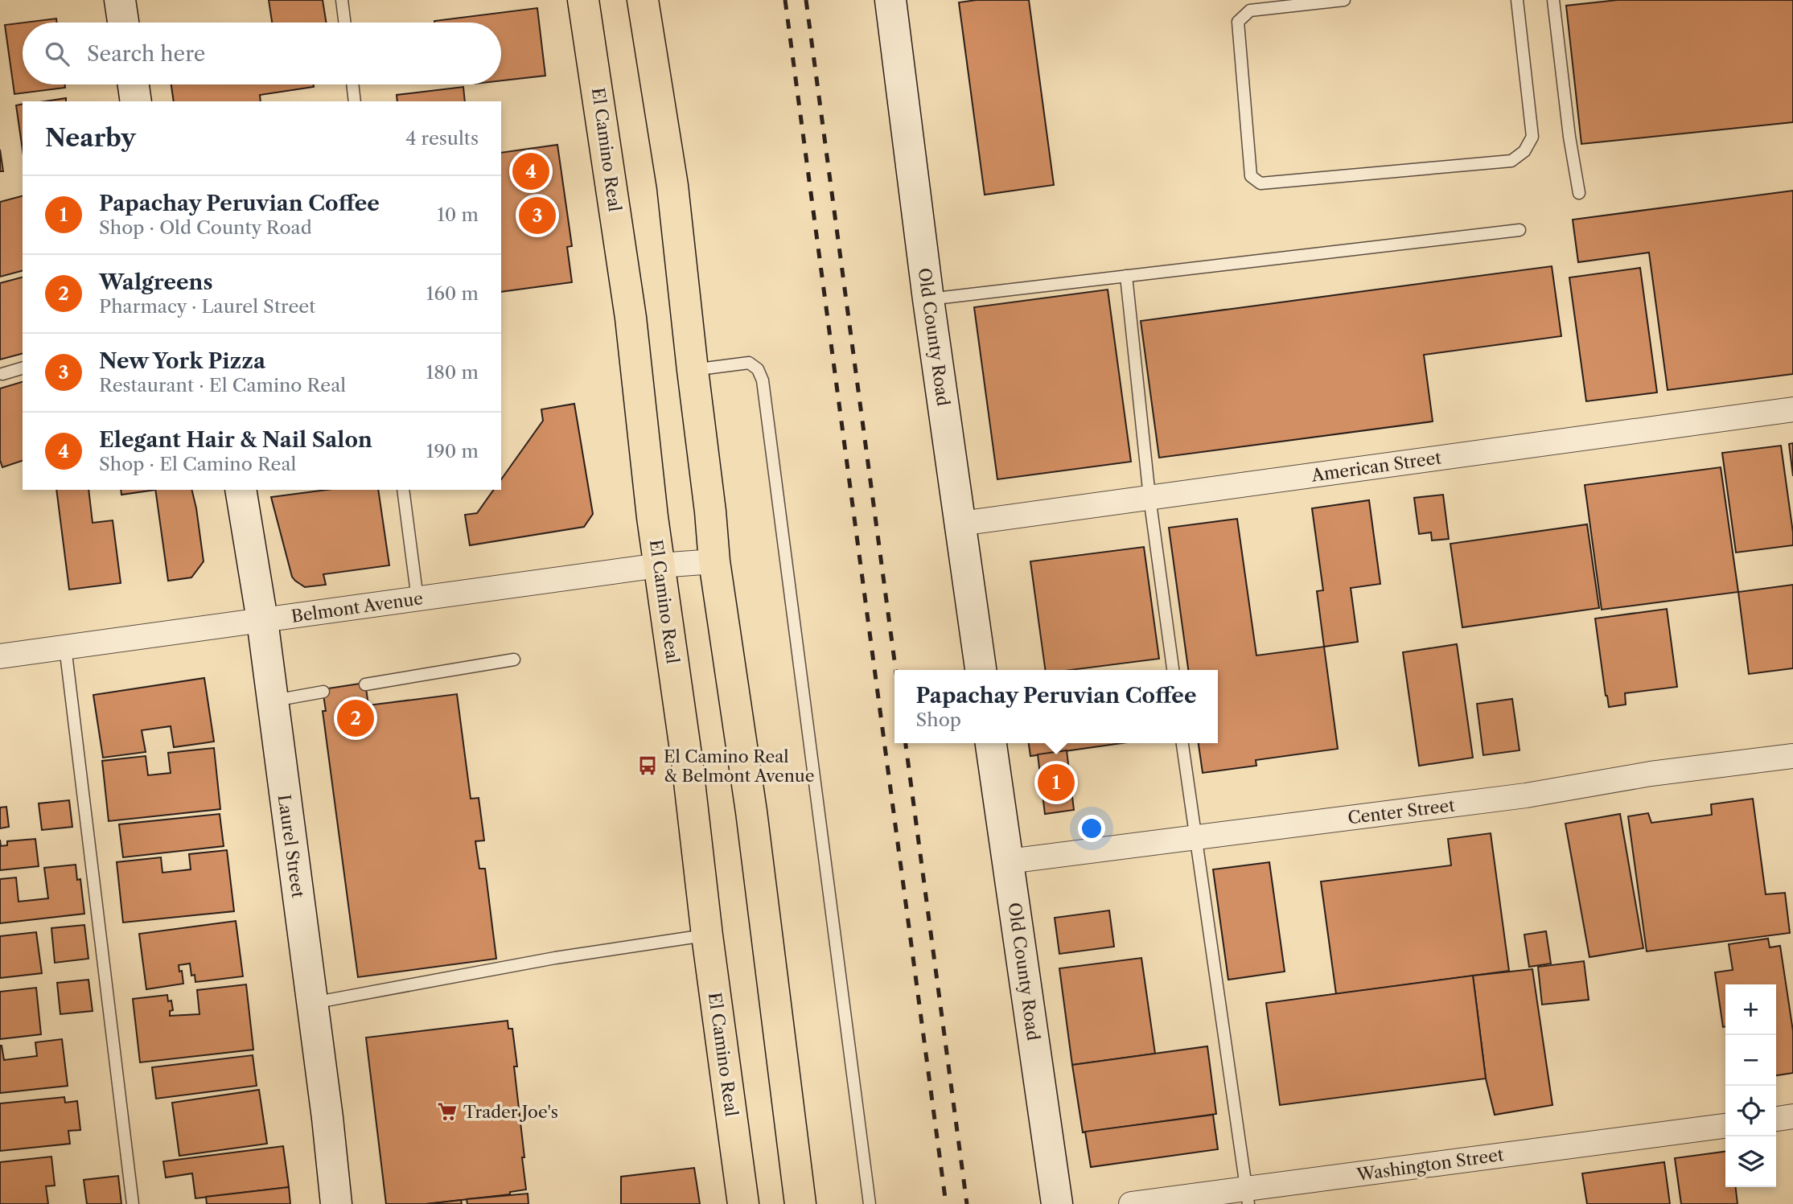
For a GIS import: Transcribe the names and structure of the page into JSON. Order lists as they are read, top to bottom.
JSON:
{
  "streets": {
    "main road": ["El Camino Real"],
    "street": [
      "Old County Road",
      "American Street",
      "Belmont Avenue",
      "Center Street",
      "Laurel Street",
      "Washington Street"
    ]
  },
  "crossings": [
    ["El Camino Real", "Belmont Avenue"],
    ["Old County Road", "American Street"],
    ["Old County Road", "Center Street"],
    ["Belmont Avenue", "Laurel Street"]
  ],
  "places": {
    "bus stop": ["El Camino Real & Belmont Avenue"],
    "supermarket": ["Trader Joe's"]
  },
  "page": {
    "search": "Search here",
    "heading": ["Nearby", "4 results"],
    "pins": [
      "4",
      "3",
      "2",
      "1"
    ],
    "list": [
      {
        "mark": "1",
        "name": "Papachay Peruvian Coffee",
        "note": "Shop · Old County Road",
        "value": "10 m"
      },
      {
        "mark": "2",
        "name": "Walgreens",
        "note": "Pharmacy · Laurel Street",
        "value": "160 m"
      },
      {
        "mark": "3",
        "name": "New York Pizza",
        "note": "Restaurant · El Camino Real",
        "value": "180 m"
      },
      {
        "mark": "4",
        "name": "Elegant Hair & Nail Salon",
        "note": "Shop · El Camino Real",
        "value": "190 m"
      }
    ],
    "popup": ["Papachay Peruvian Coffee", "Shop"],
    "map_buttons": ["+", "−"]
  }
}
